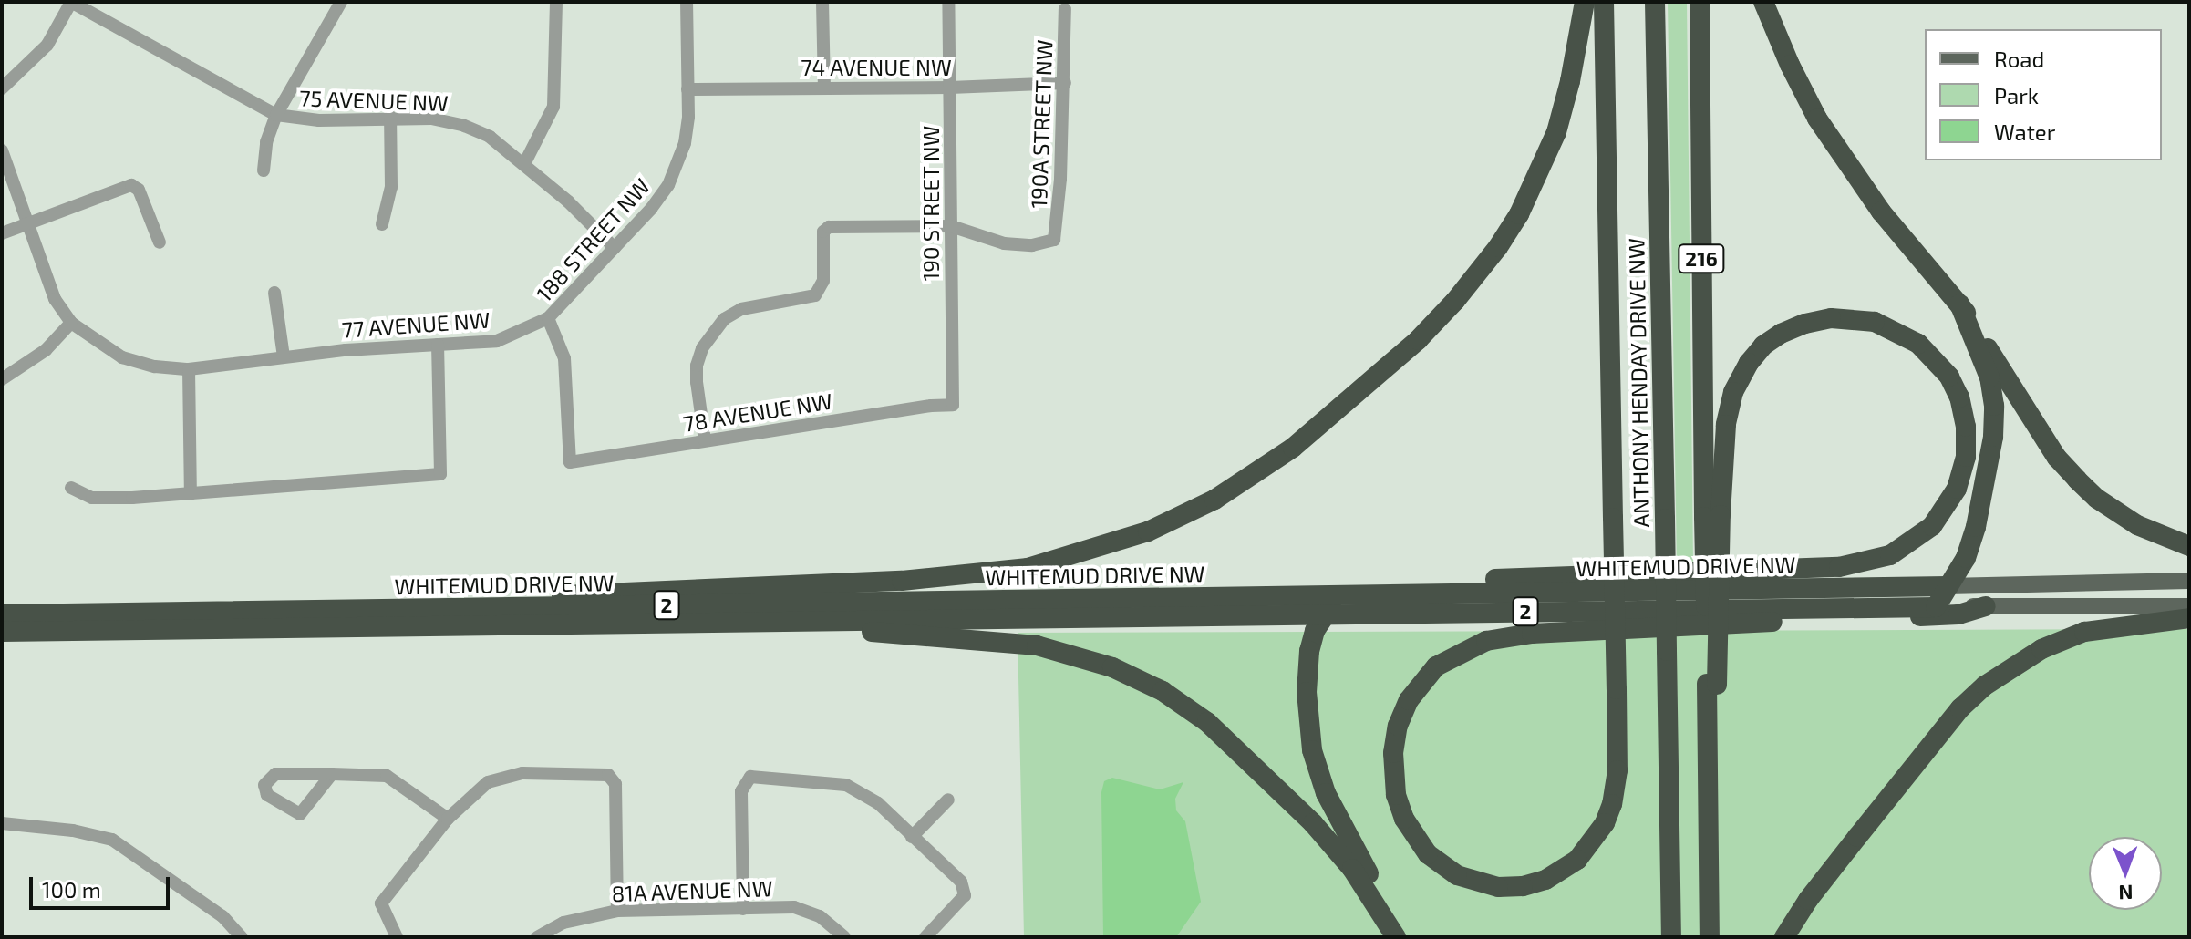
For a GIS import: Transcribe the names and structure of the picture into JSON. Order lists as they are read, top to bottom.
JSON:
{
  "streets": {
    "highway": [
      "216",
      "ANTHONY HENDAY DRIVE NW",
      "WHITEMUD DRIVE NW",
      "2"
    ],
    "street": [
      "74 AVENUE NW",
      "75 AVENUE NW",
      "190A STREET NW",
      "190 STREET NW",
      "188 STREET NW",
      "77 AVENUE NW",
      "78 AVENUE NW",
      "81A AVENUE NW"
    ]
  },
  "crossings": [
    ["74 AVENUE NW", "190A STREET NW"],
    ["74 AVENUE NW", "190 STREET NW"],
    ["74 AVENUE NW", "188 STREET NW"],
    ["75 AVENUE NW", "188 STREET NW"],
    ["190A STREET NW", "190 STREET NW"],
    ["190 STREET NW", "78 AVENUE NW"],
    ["188 STREET NW", "77 AVENUE NW"],
    ["188 STREET NW", "78 AVENUE NW"]
  ],
  "legend": ["Road", "Park", "Water"],
  "scale_bar": "100 m",
  "north": "bottom"
}
